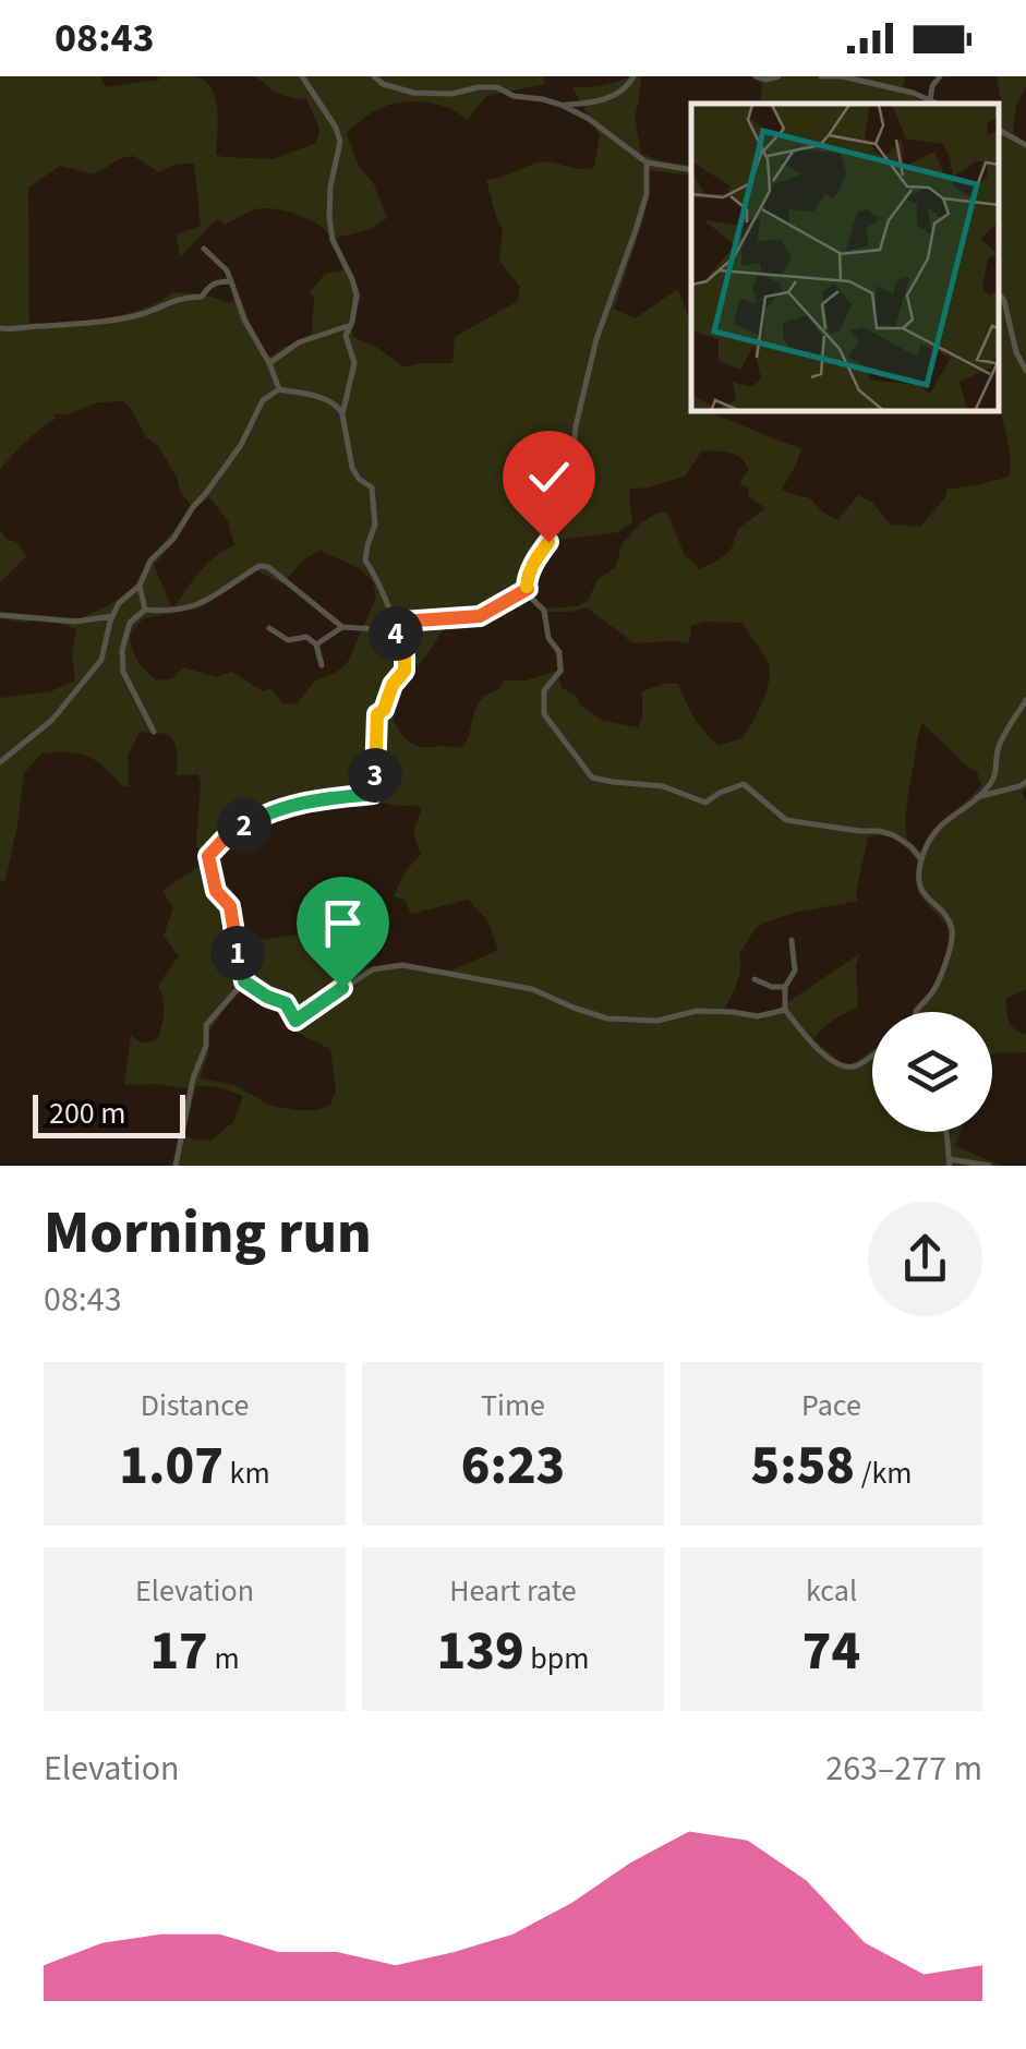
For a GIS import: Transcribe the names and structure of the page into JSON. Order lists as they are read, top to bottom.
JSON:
{
  "scale_bar": "200 m",
  "page": {
    "status": "08:43",
    "pins": [
      "4",
      "3",
      "2",
      "1"
    ],
    "scale": "200 m",
    "heading": ["Morning run", "08:43"],
    "stats": [
      ["Distance", "1.07 km"],
      ["Time", "6:23"],
      ["Pace", "5:58 /km"],
      ["Elevation", "17 m"],
      ["Heart rate", "139 bpm"],
      ["kcal", "74"]
    ],
    "chart": ["Elevation", "263–277 m"]
  }
}
